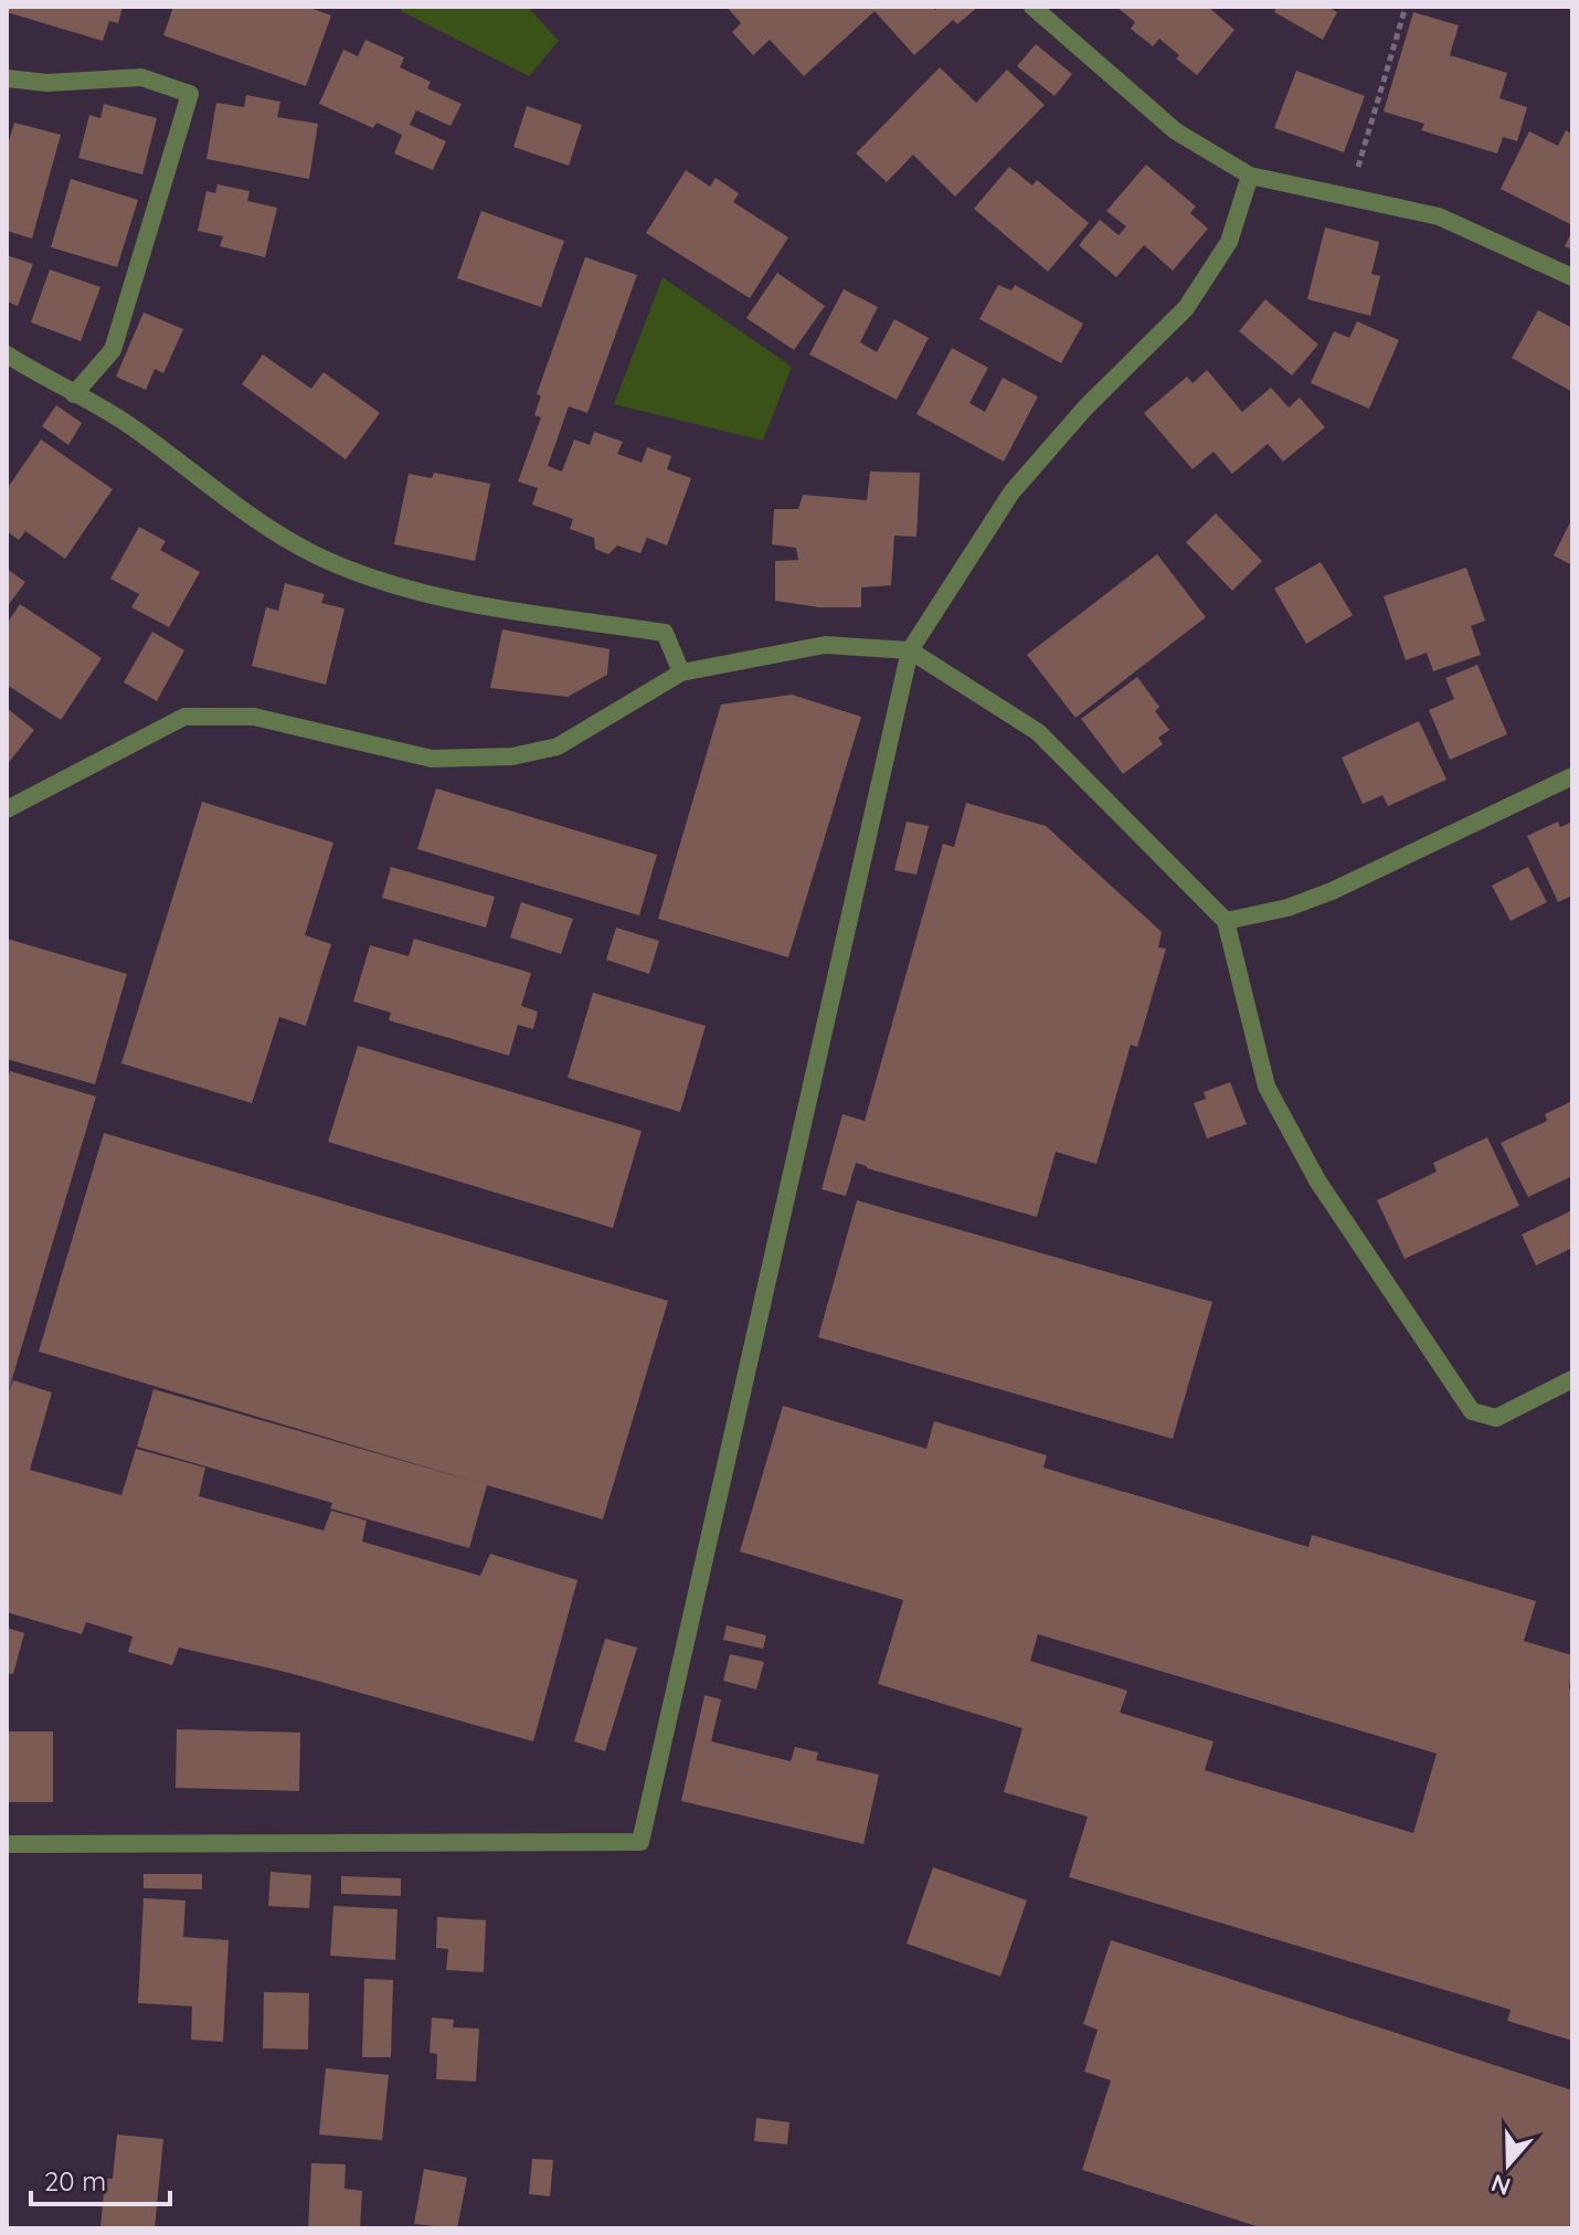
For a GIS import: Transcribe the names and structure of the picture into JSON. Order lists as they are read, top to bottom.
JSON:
{
  "scale_bar": "20 m",
  "north": "bottom"
}
